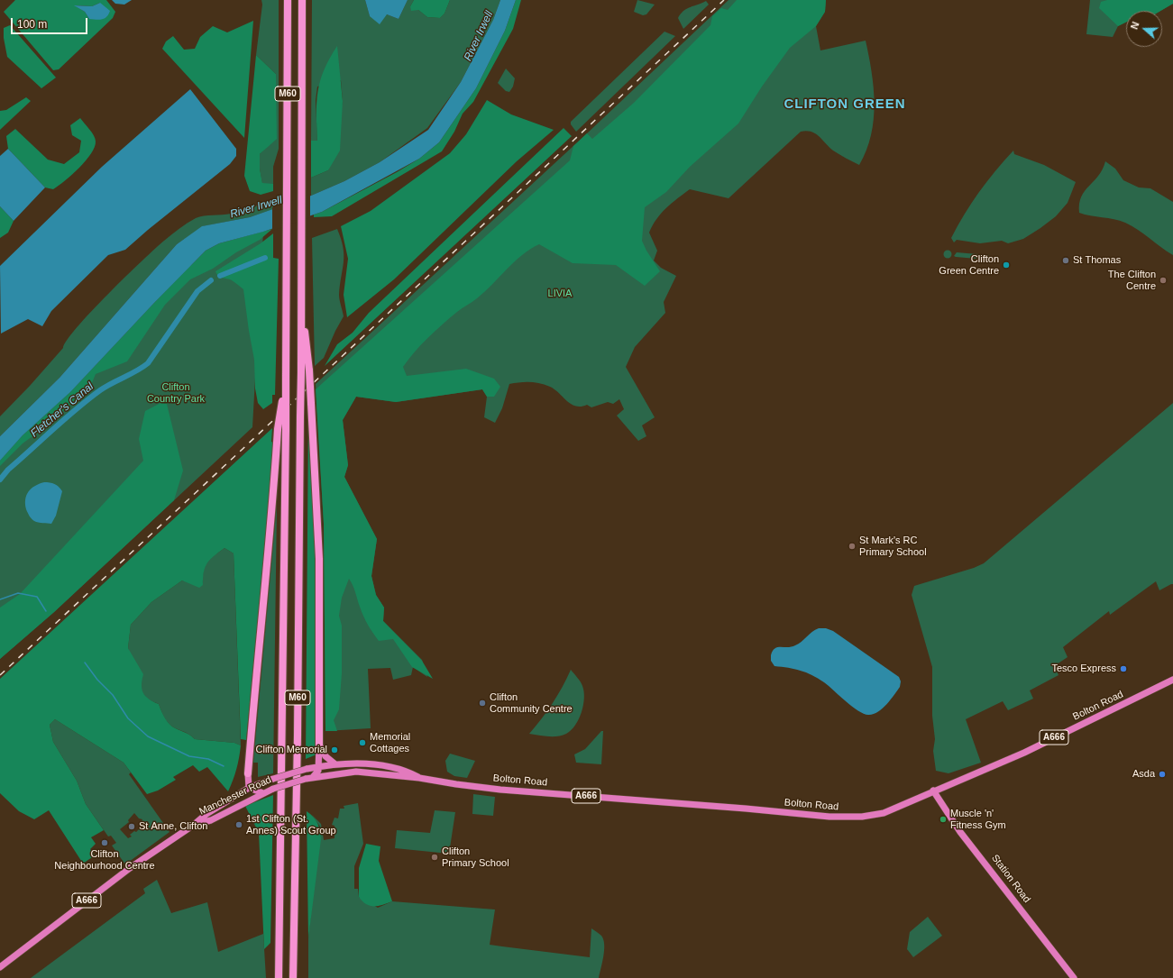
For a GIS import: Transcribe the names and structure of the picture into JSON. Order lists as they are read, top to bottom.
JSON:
{
  "streets": {
    "highway": ["M60"],
    "main road": [
      "Bolton Road",
      "A666",
      "Manchester Road",
      "Station Road"
    ]
  },
  "crossings": [
    ["Bolton Road", "Manchester Road"],
    ["Bolton Road", "Station Road"]
  ],
  "districts": ["CLIFTON GREEN"],
  "water": ["River Irwell", "Fletcher's Canal"],
  "parks": ["LIVIA", "Clifton Country Park"],
  "places": [
    "St Thomas",
    "Clifton Green Centre",
    "The Clifton Centre",
    "St Mark's RC Primary School",
    "Tesco Express",
    "Clifton Community Centre",
    "Memorial Cottages",
    "Clifton Memorial",
    "Asda",
    "Muscle 'n' Fitness Gym",
    "1st Clifton (St. Annes) Scout Group",
    "St Anne, Clifton",
    "Clifton Neighbourhood Centre",
    "Clifton Primary School"
  ],
  "scale_bar": "100 m",
  "north": "left"
}
